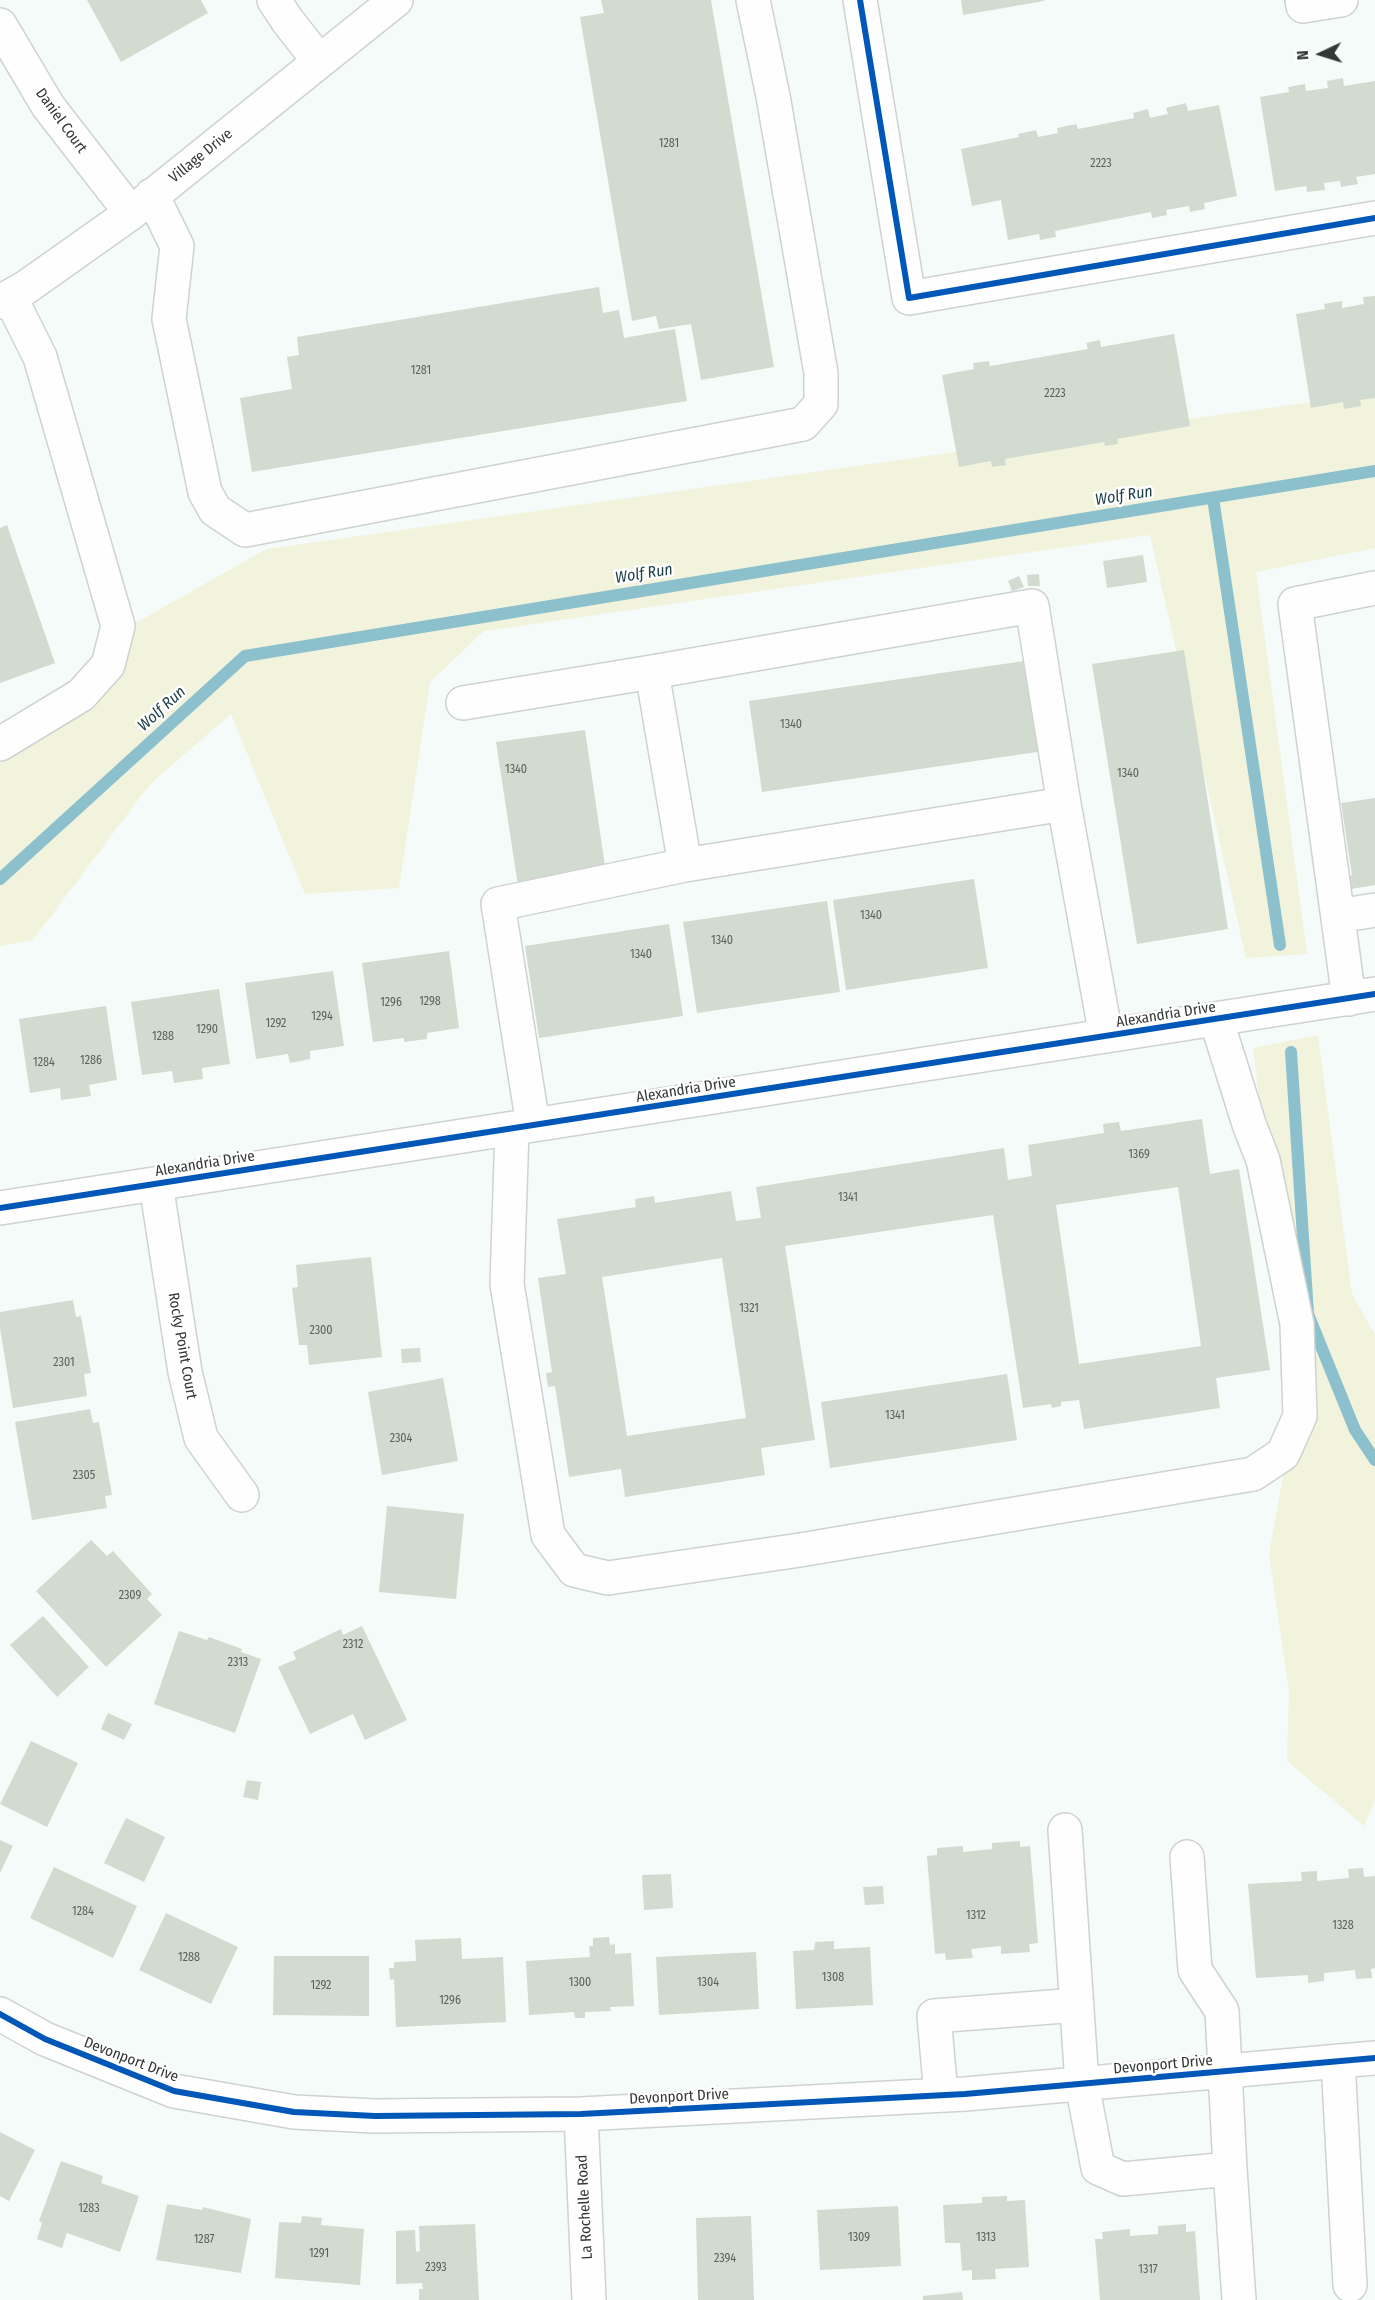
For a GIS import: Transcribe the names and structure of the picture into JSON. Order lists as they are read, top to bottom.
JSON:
{
  "streets": {
    "street": [
      "Daniel Court",
      "Village Drive",
      "Alexandria Drive",
      "Rocky Point Court",
      "Devonport Drive",
      "La Rochelle Road"
    ]
  },
  "crossings": [
    ["Daniel Court", "Village Drive"],
    ["Alexandria Drive", "Rocky Point Court"],
    ["Devonport Drive", "La Rochelle Road"]
  ],
  "water": ["Wolf Run"],
  "house_numbers": [
    "1281",
    "2223",
    "1281",
    "2223",
    "1340",
    "1340",
    "1340",
    "1340",
    "1340",
    "1340",
    "1298",
    "1296",
    "1294",
    "1292",
    "1290",
    "1288",
    "1286",
    "1284",
    "1369",
    "1341",
    "1321",
    "2300",
    "2301",
    "1341",
    "2304",
    "2305",
    "2309",
    "2312",
    "2313",
    "1284",
    "1312",
    "1328",
    "1288",
    "1308",
    "1300",
    "1304",
    "1292",
    "1296",
    "1283",
    "1309",
    "1313",
    "1287",
    "1291",
    "2394",
    "2393",
    "1317"
  ],
  "north": "left"
}
